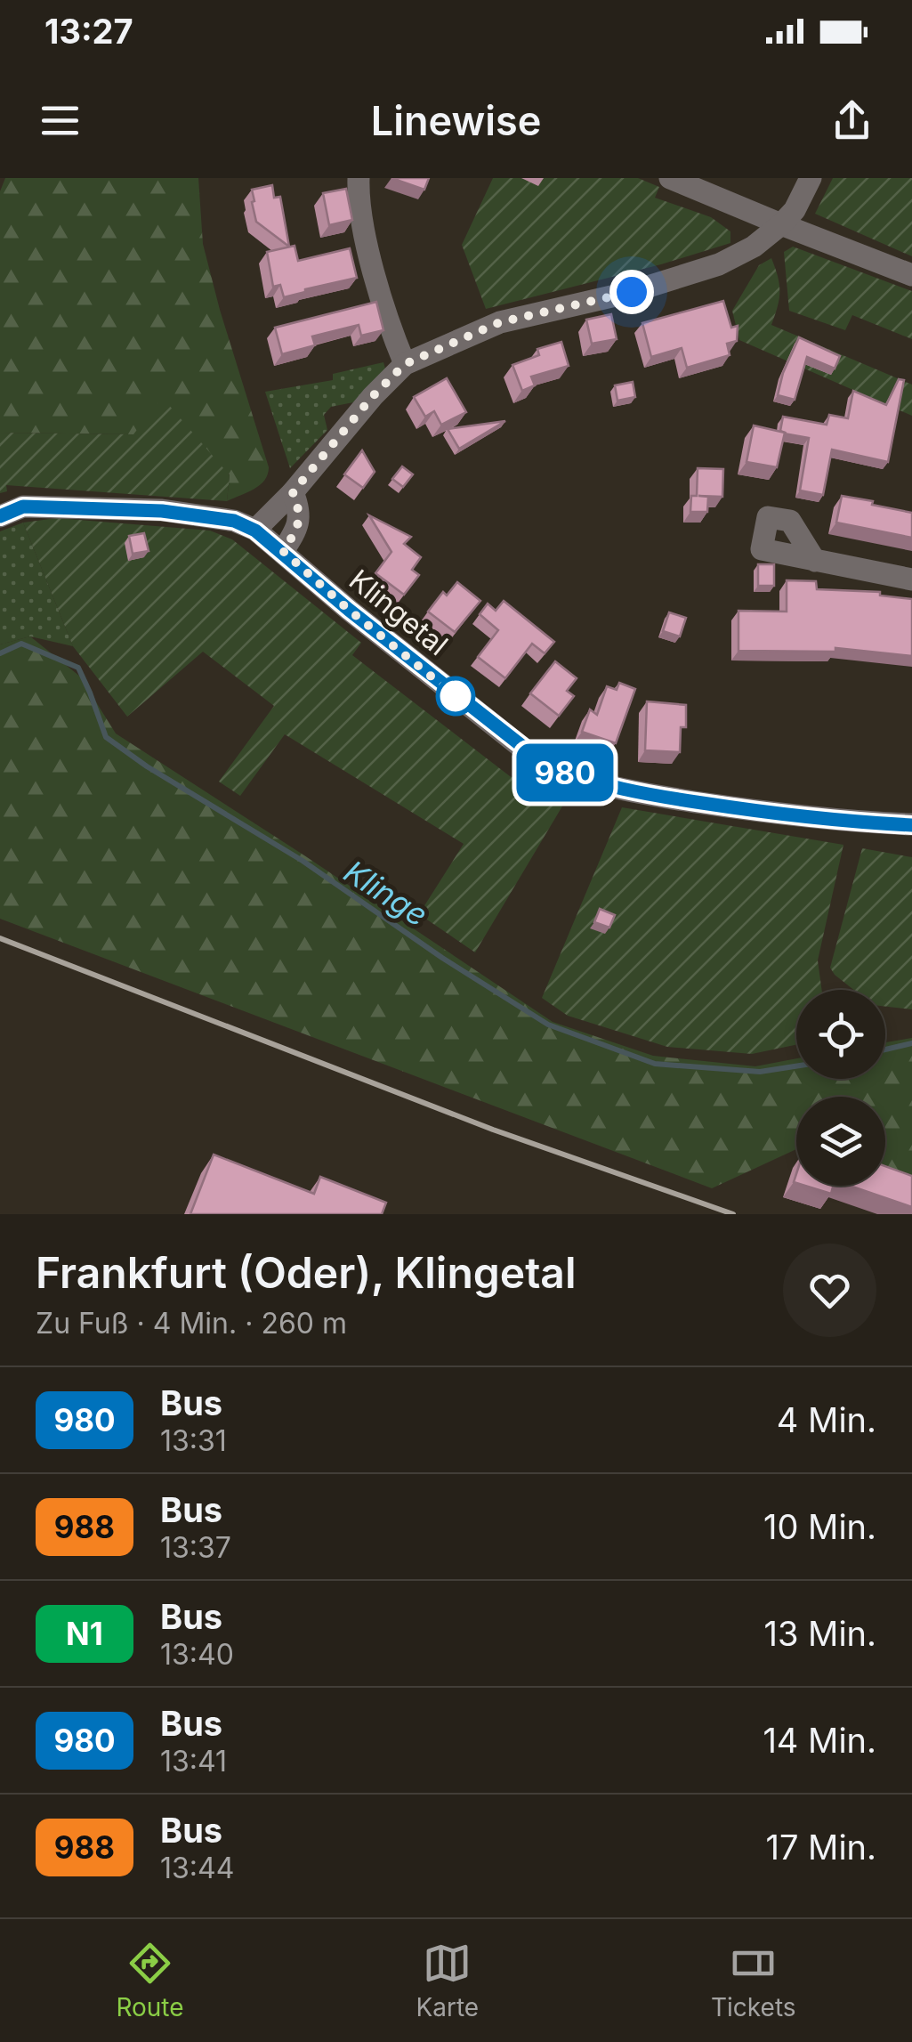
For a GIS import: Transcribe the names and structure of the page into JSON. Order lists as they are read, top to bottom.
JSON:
{
  "streets": {
    "street": ["Klingetal"]
  },
  "water": ["Klinge"],
  "lines": ["bus line 980"],
  "page": {
    "status": "13:27",
    "header": "Linewise",
    "on_map": "980",
    "heading": ["Frankfurt (Oder), Klingetal", "Zu Fuß · 4 Min. · 260 m"],
    "list": [
      {
        "mark": "980",
        "name": "Bus",
        "note": "13:31",
        "value": "4 Min."
      },
      {
        "mark": "988",
        "name": "Bus",
        "note": "13:37",
        "value": "10 Min."
      },
      {
        "mark": "N1",
        "name": "Bus",
        "note": "13:40",
        "value": "13 Min."
      },
      {
        "mark": "980",
        "name": "Bus",
        "note": "13:41",
        "value": "14 Min."
      },
      {
        "mark": "988",
        "name": "Bus",
        "note": "13:44",
        "value": "17 Min."
      }
    ],
    "tabs": ["Route", "Karte", "Tickets"]
  }
}
